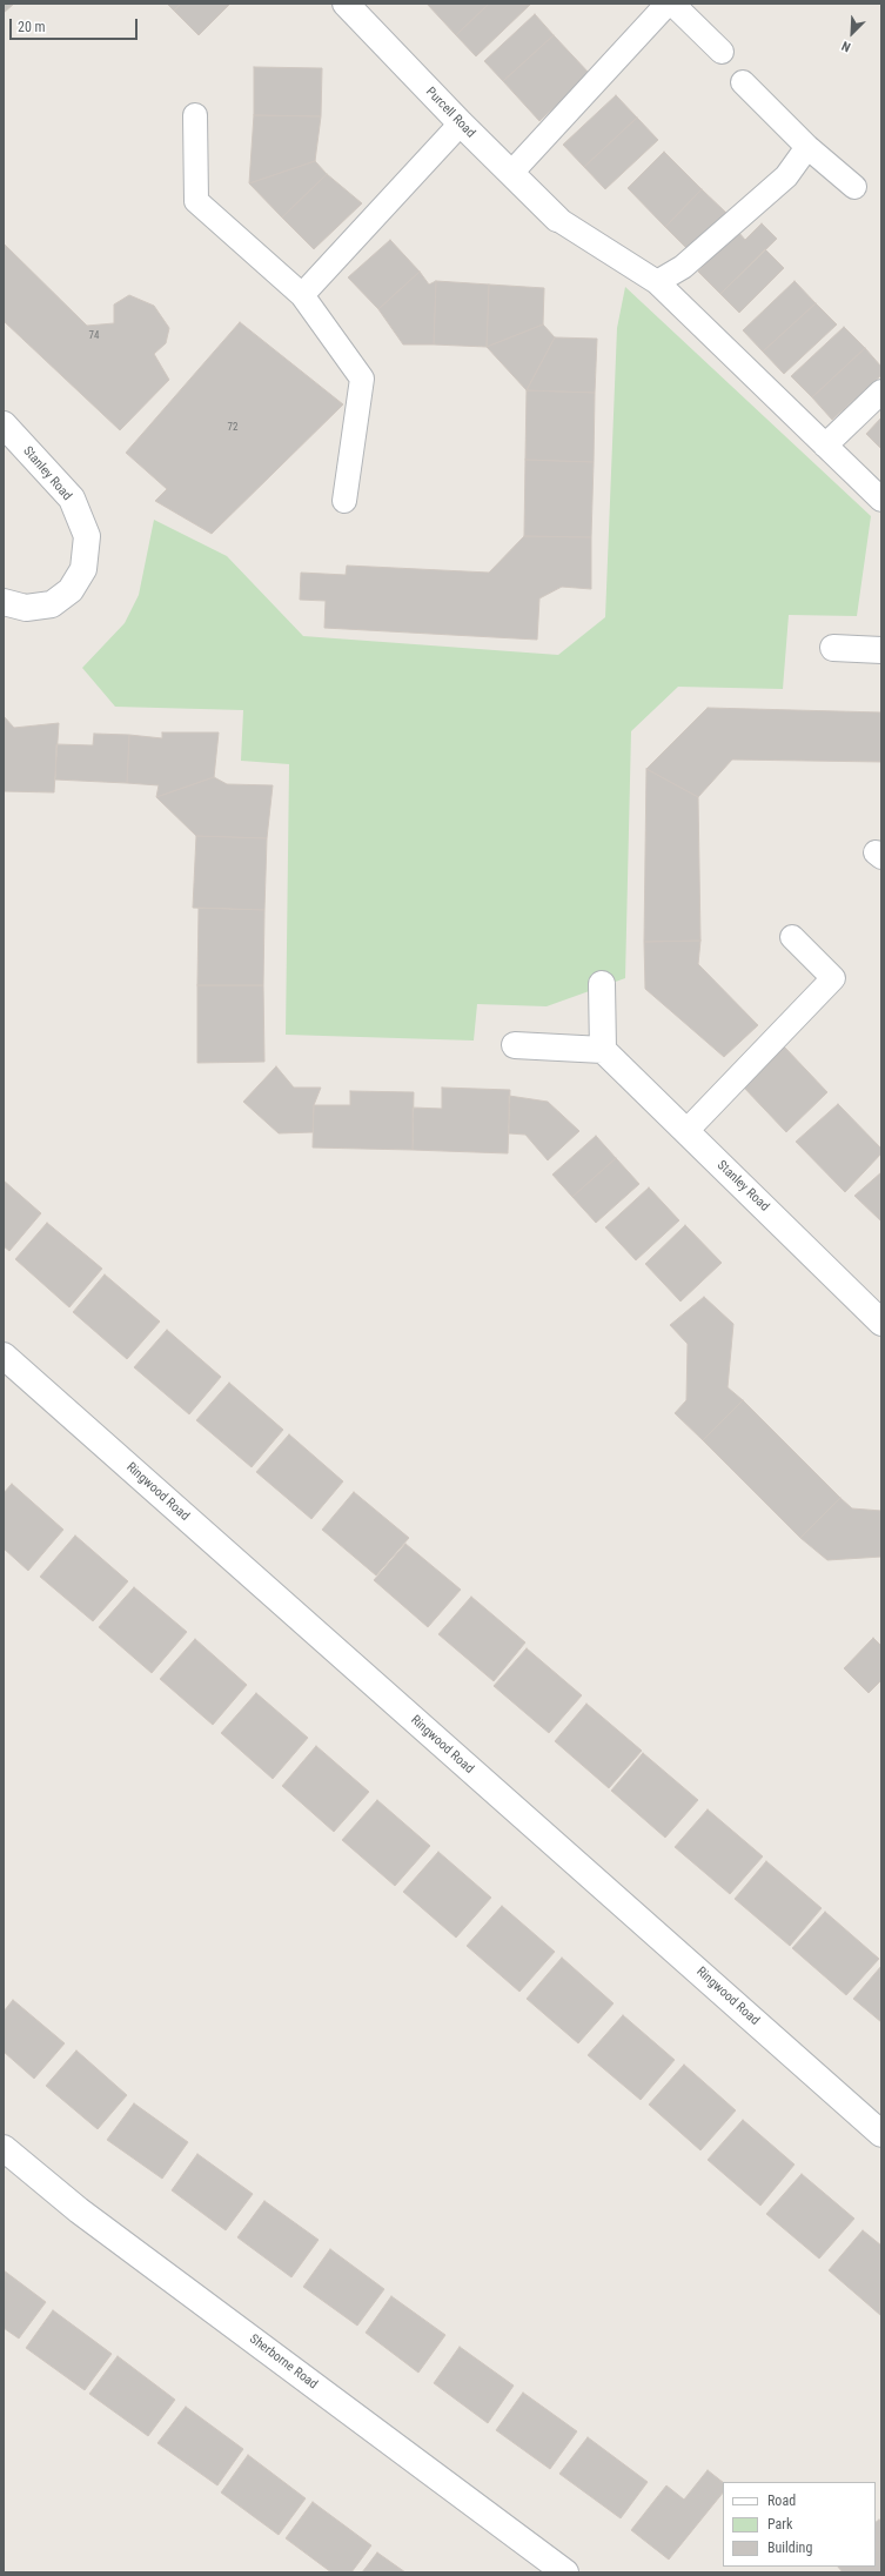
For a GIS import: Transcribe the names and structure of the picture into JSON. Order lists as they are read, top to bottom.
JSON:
{
  "streets": {
    "street": [
      "Purcell Road",
      "Stanley Road",
      "Ringwood Road",
      "Sherborne Road"
    ]
  },
  "house_numbers": ["74", "72"],
  "legend": ["Road", "Park", "Building"],
  "scale_bar": "20 m",
  "north": "bottom left"
}
